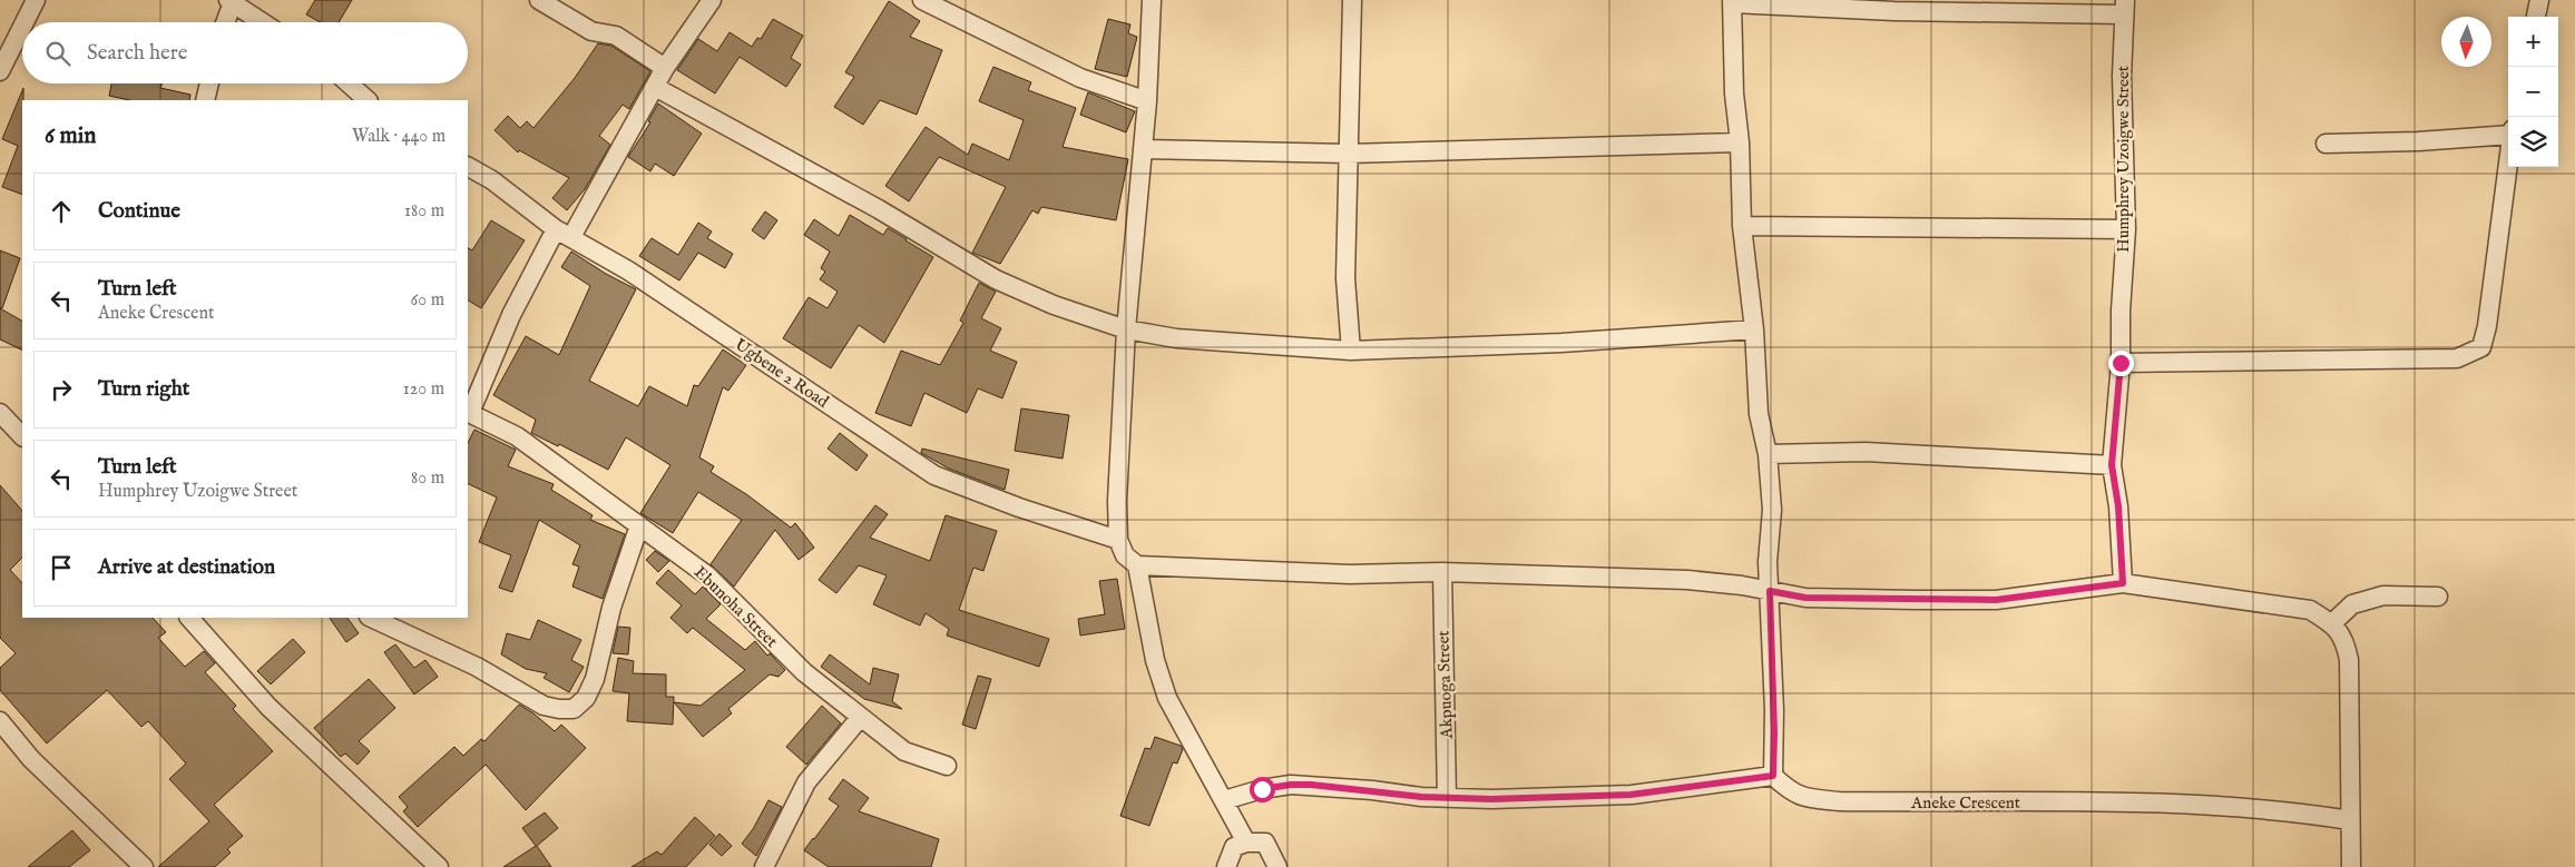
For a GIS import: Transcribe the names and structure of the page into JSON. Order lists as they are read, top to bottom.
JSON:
{
  "streets": {
    "street": [
      "Humphrey Uzoigwe Street",
      "Ugbene 2 Road",
      "Ebunoha Street",
      "Akpuoga Street",
      "Aneke Crescent"
    ]
  },
  "north": "bottom",
  "page": {
    "map_buttons": ["+", "−"],
    "search": "Search here",
    "heading": ["6 min", "Walk · 440 m"],
    "list": [
      ["Continue", "180 m"],
      ["Turn left", "Aneke Crescent", "60 m"],
      ["Turn right", "120 m"],
      ["Turn left", "Humphrey Uzoigwe Street", "80 m"],
      "Arrive at destination"
    ]
  }
}
